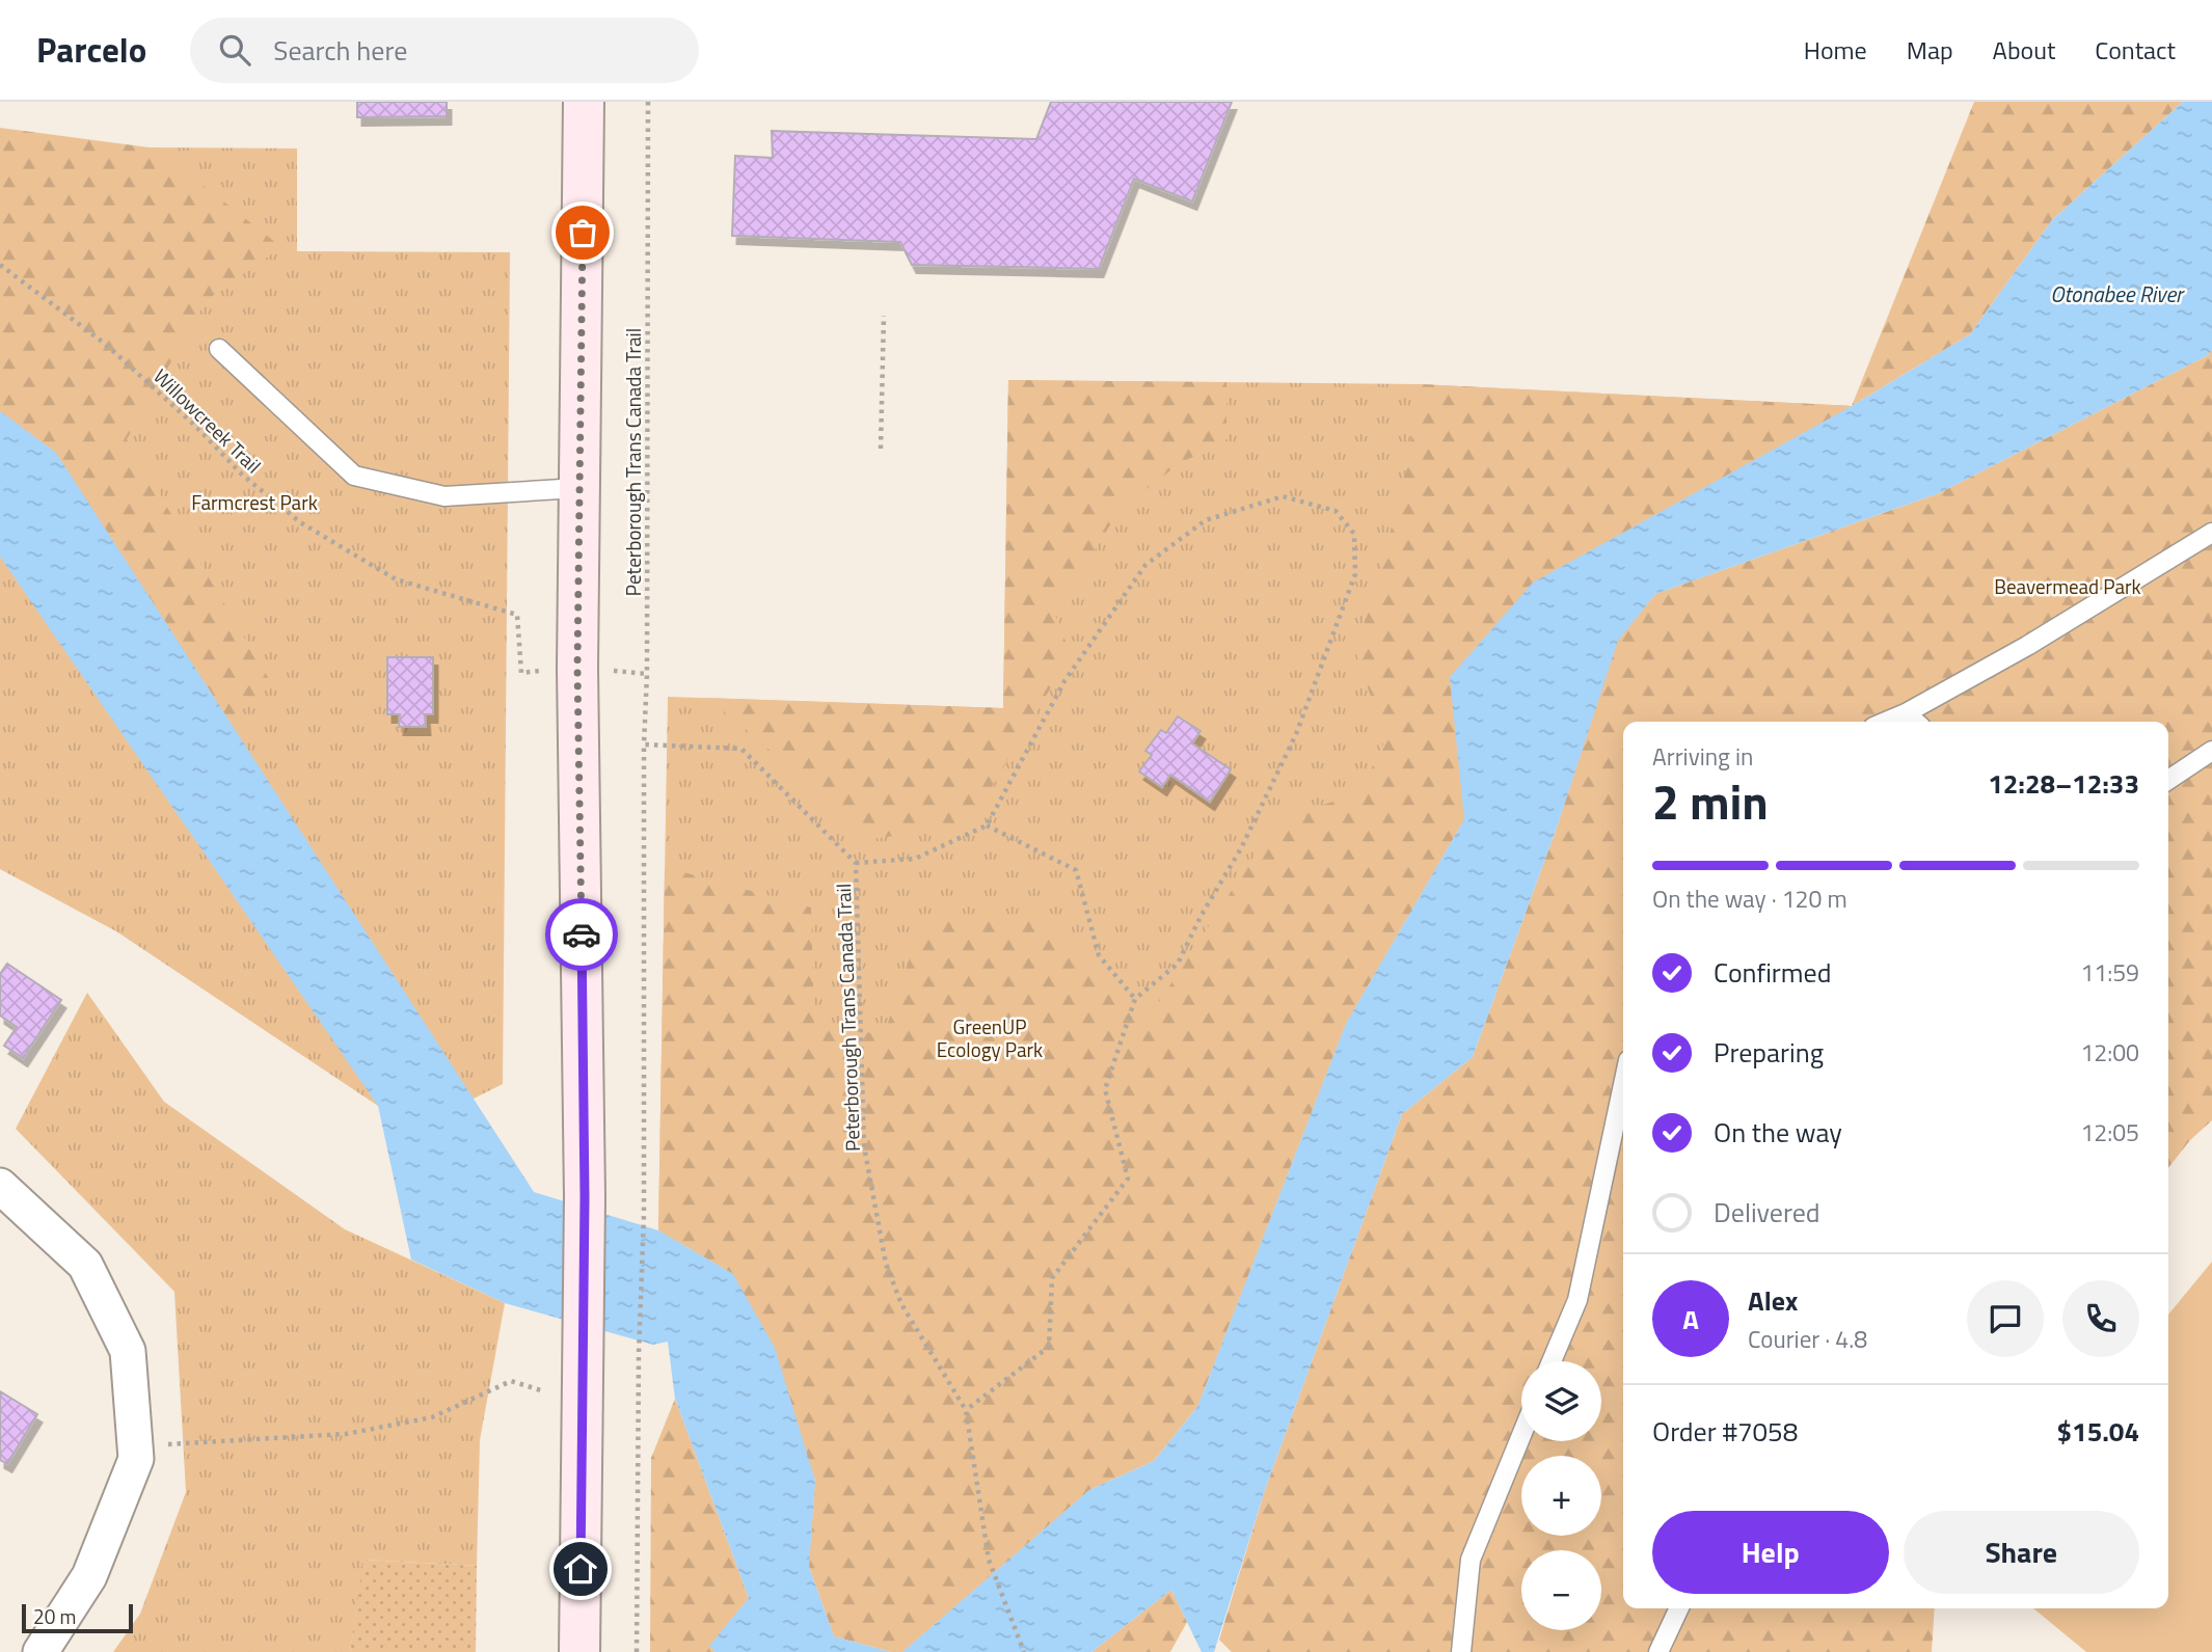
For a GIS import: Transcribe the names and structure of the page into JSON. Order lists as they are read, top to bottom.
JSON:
{
  "streets": {
    "path": ["Willowcreek Trail", "Peterborough Trans Canada Trail"]
  },
  "water": ["Otonabee River"],
  "parks": ["Farmcrest Park", "Beavermead Park", "GreenUP Ecology Park"],
  "scale_bar": "20 m",
  "page": {
    "header": "Parcelo",
    "search": "Search here",
    "nav": [
      "Home",
      "Map",
      "About",
      "Contact"
    ],
    "heading": ["2 min", "Arriving in", "12:28–12:33"],
    "panel": [
      "Alex",
      "Courier · 4.8",
      "Order #7058",
      "$15.04"
    ],
    "bar": "On the way · 120 m",
    "list": [
      ["Confirmed", "11:59"],
      ["Preparing", "12:00"],
      ["On the way", "12:05"],
      "Delivered"
    ],
    "round": "A",
    "map_buttons": ["+", "−"],
    "buttons": ["Help", "Share"],
    "scale": "20 m"
  }
}
